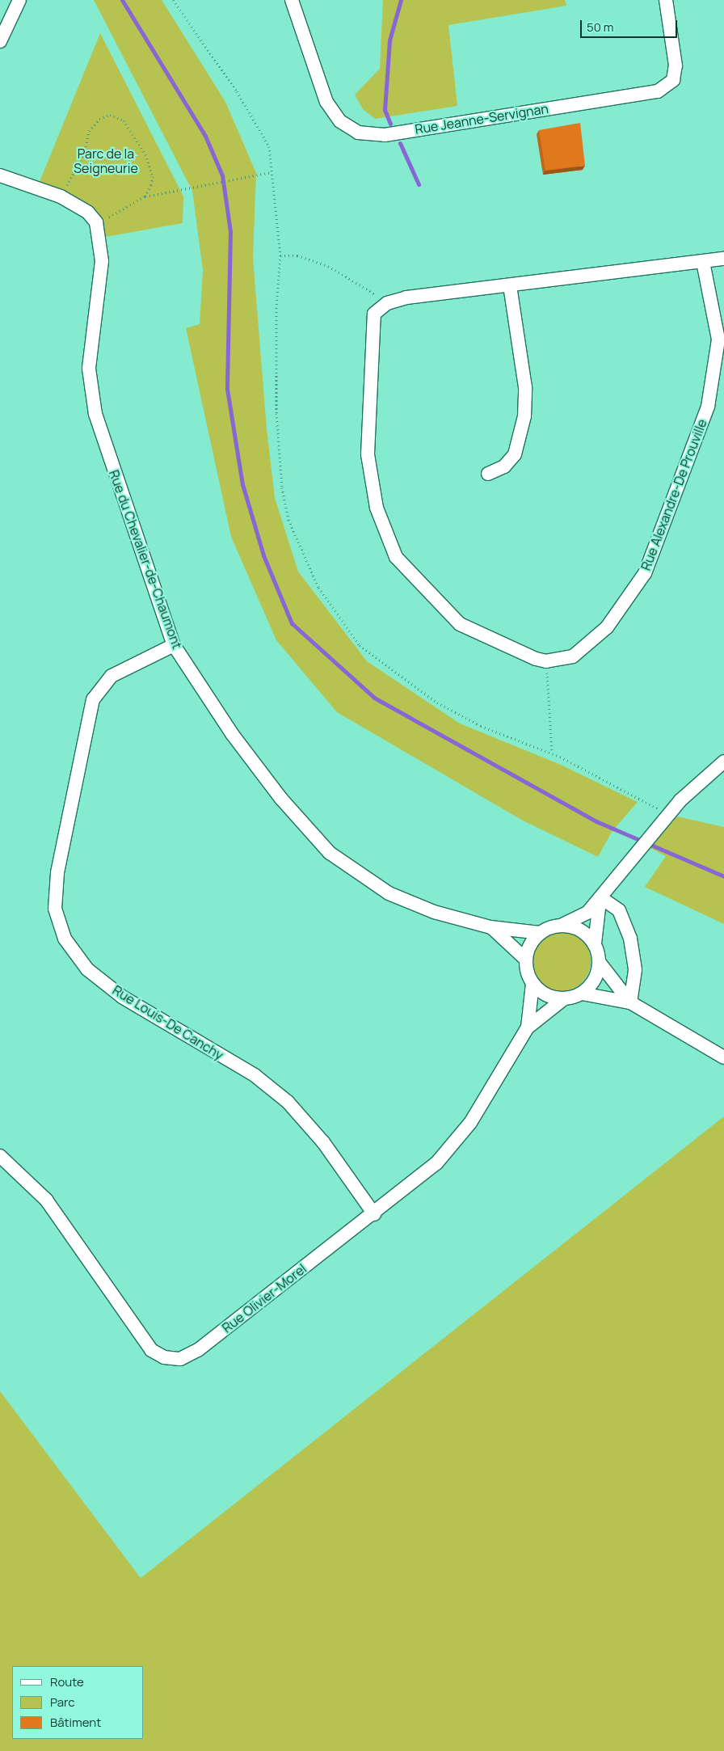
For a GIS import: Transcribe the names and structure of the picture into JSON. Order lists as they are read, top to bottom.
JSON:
{
  "streets": {
    "street": [
      "Rue Jeanne-Servignan",
      "Rue Alexandre-De Prouville",
      "Rue du Chevalier-de-Chaumont",
      "Rue Louis-De Canchy",
      "Rue Olivier-Morel"
    ]
  },
  "crossings": [
    ["Rue du Chevalier-de-Chaumont", "Rue Louis-De Canchy"],
    ["Rue du Chevalier-de-Chaumont", "Rue Olivier-Morel"],
    ["Rue Louis-De Canchy", "Rue Olivier-Morel"]
  ],
  "parks": ["Parc de la Seigneurie"],
  "legend": ["Route", "Parc", "Bâtiment"],
  "scale_bar": "50 m"
}
